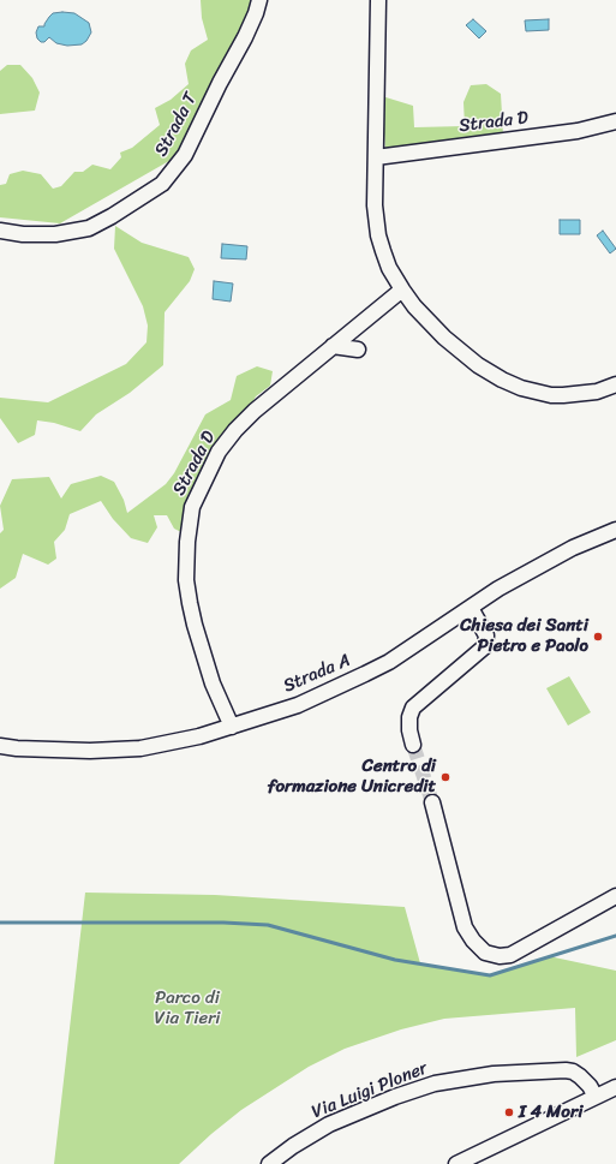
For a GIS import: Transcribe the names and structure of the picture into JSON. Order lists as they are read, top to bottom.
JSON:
{
  "streets": {
    "street": [
      "Strada D",
      "Strada T",
      "Strada A",
      "Via Luigi Ploner"
    ]
  },
  "crossings": [
    ["Strada D", "Strada A"]
  ],
  "parks": ["Parco di Via Tieri"],
  "places": ["Chiesa dei Santi Pietro e Paolo", "Centro di formazione Unicredit", "I 4 Mori"]
}
